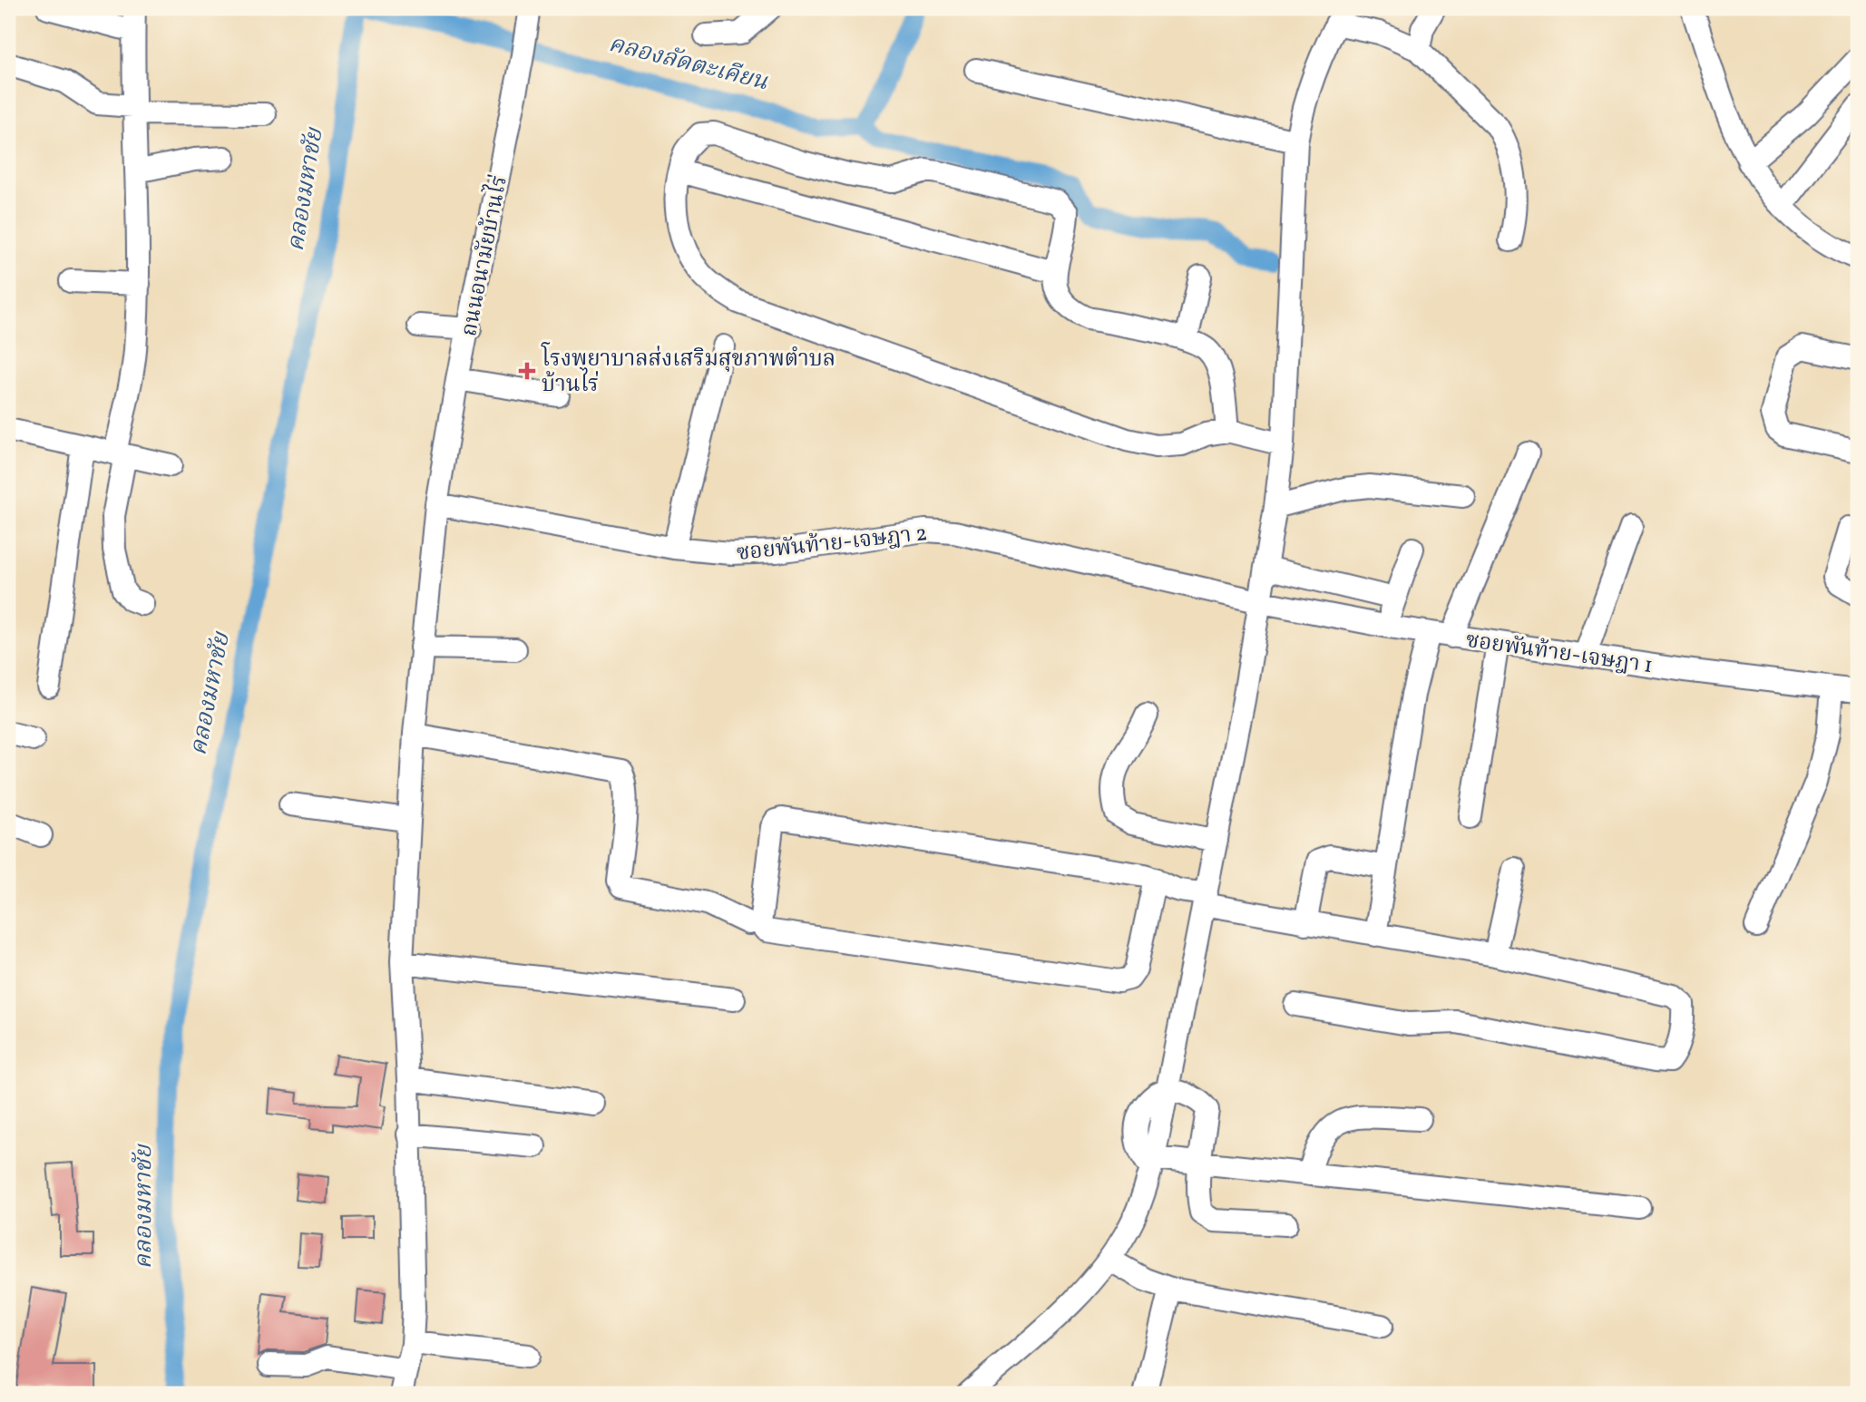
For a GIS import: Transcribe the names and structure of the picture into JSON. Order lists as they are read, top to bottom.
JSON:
{
  "streets": {
    "street": ["ถนนอนามัยบ้านไร่", "ซอยพันท้าย-เจษฎา 2", "ซอยพันท้าย-เจษฎา 1"]
  },
  "crossings": [
    ["ถนนอนามัยบ้านไร่", "ซอยพันท้าย-เจษฎา 2"],
    ["ซอยพันท้าย-เจษฎา 2", "ซอยพันท้าย-เจษฎา 1"]
  ],
  "water": ["คลองลัดตะเคียน", "คลองมหาชัย"],
  "places": {
    "health": ["โรงพยาบาลส่งเสริมสุขภาพตำบล บ้านไร่"]
  }
}
